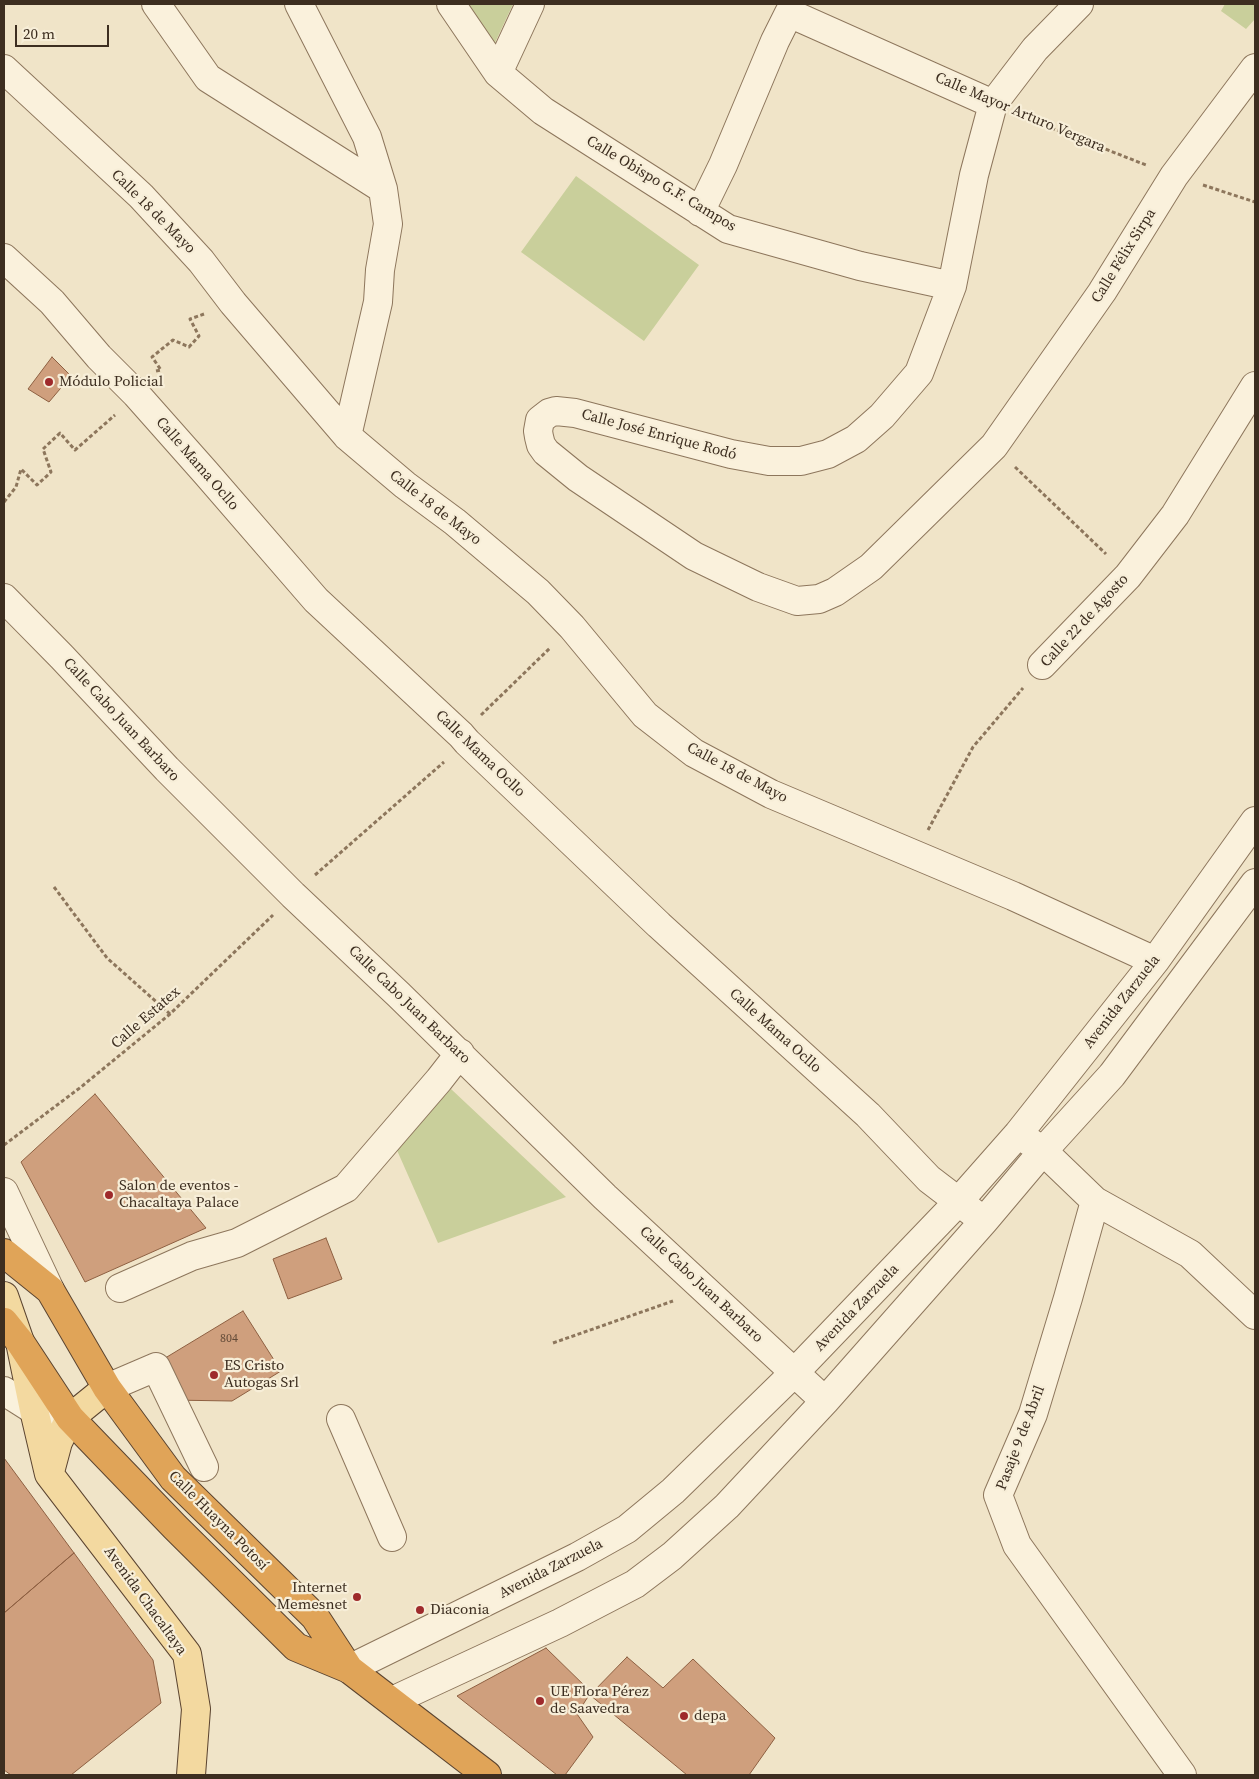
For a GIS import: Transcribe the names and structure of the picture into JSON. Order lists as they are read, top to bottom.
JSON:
{
  "streets": {
    "highway": ["Calle Huayna Potosí"],
    "main road": ["Avenida Chacaltaya"],
    "street": [
      "Calle Mayor Arturo Vergara",
      "Calle Obispo G.F. Campos",
      "Calle 18 de Mayo",
      "Calle Félix Sirpa",
      "Calle José Enrique Rodó",
      "Calle Mama Ocllo",
      "Calle 22 de Agosto",
      "Calle Cabo Juan Barbaro",
      "Avenida Zarzuela",
      "Pasaje 9 de Abril"
    ],
    "path": ["Calle Estatex"]
  },
  "crossings": [
    ["Calle Mayor Arturo Vergara", "Calle Obispo G.F. Campos"],
    ["Calle Mayor Arturo Vergara", "Calle Félix Sirpa"],
    ["Calle Mayor Arturo Vergara", "Calle José Enrique Rodó"],
    ["Calle Obispo G.F. Campos", "Calle José Enrique Rodó"],
    ["Calle 18 de Mayo", "Calle 22 de Agosto"],
    ["Calle 18 de Mayo", "Avenida Zarzuela"],
    ["Calle 18 de Mayo", "Calle Estatex"],
    ["Calle Félix Sirpa", "Calle José Enrique Rodó"],
    ["Calle Mama Ocllo", "Avenida Zarzuela"],
    ["Calle Mama Ocllo", "Calle Estatex"],
    ["Calle Cabo Juan Barbaro", "Avenida Zarzuela"],
    ["Calle Cabo Juan Barbaro", "Calle Estatex"],
    ["Avenida Zarzuela", "Calle Huayna Potosí"],
    ["Calle Huayna Potosí", "Avenida Chacaltaya"]
  ],
  "places": [
    "Módulo Policial",
    "Salon de eventos - Chacaltaya Palace",
    "ES Cristo Autogas Srl",
    "Internet Memesnet",
    "Diaconia",
    "UE Flora Pérez de Saavedra",
    "depa"
  ],
  "house_numbers": ["804"],
  "scale_bar": "20 m"
}
